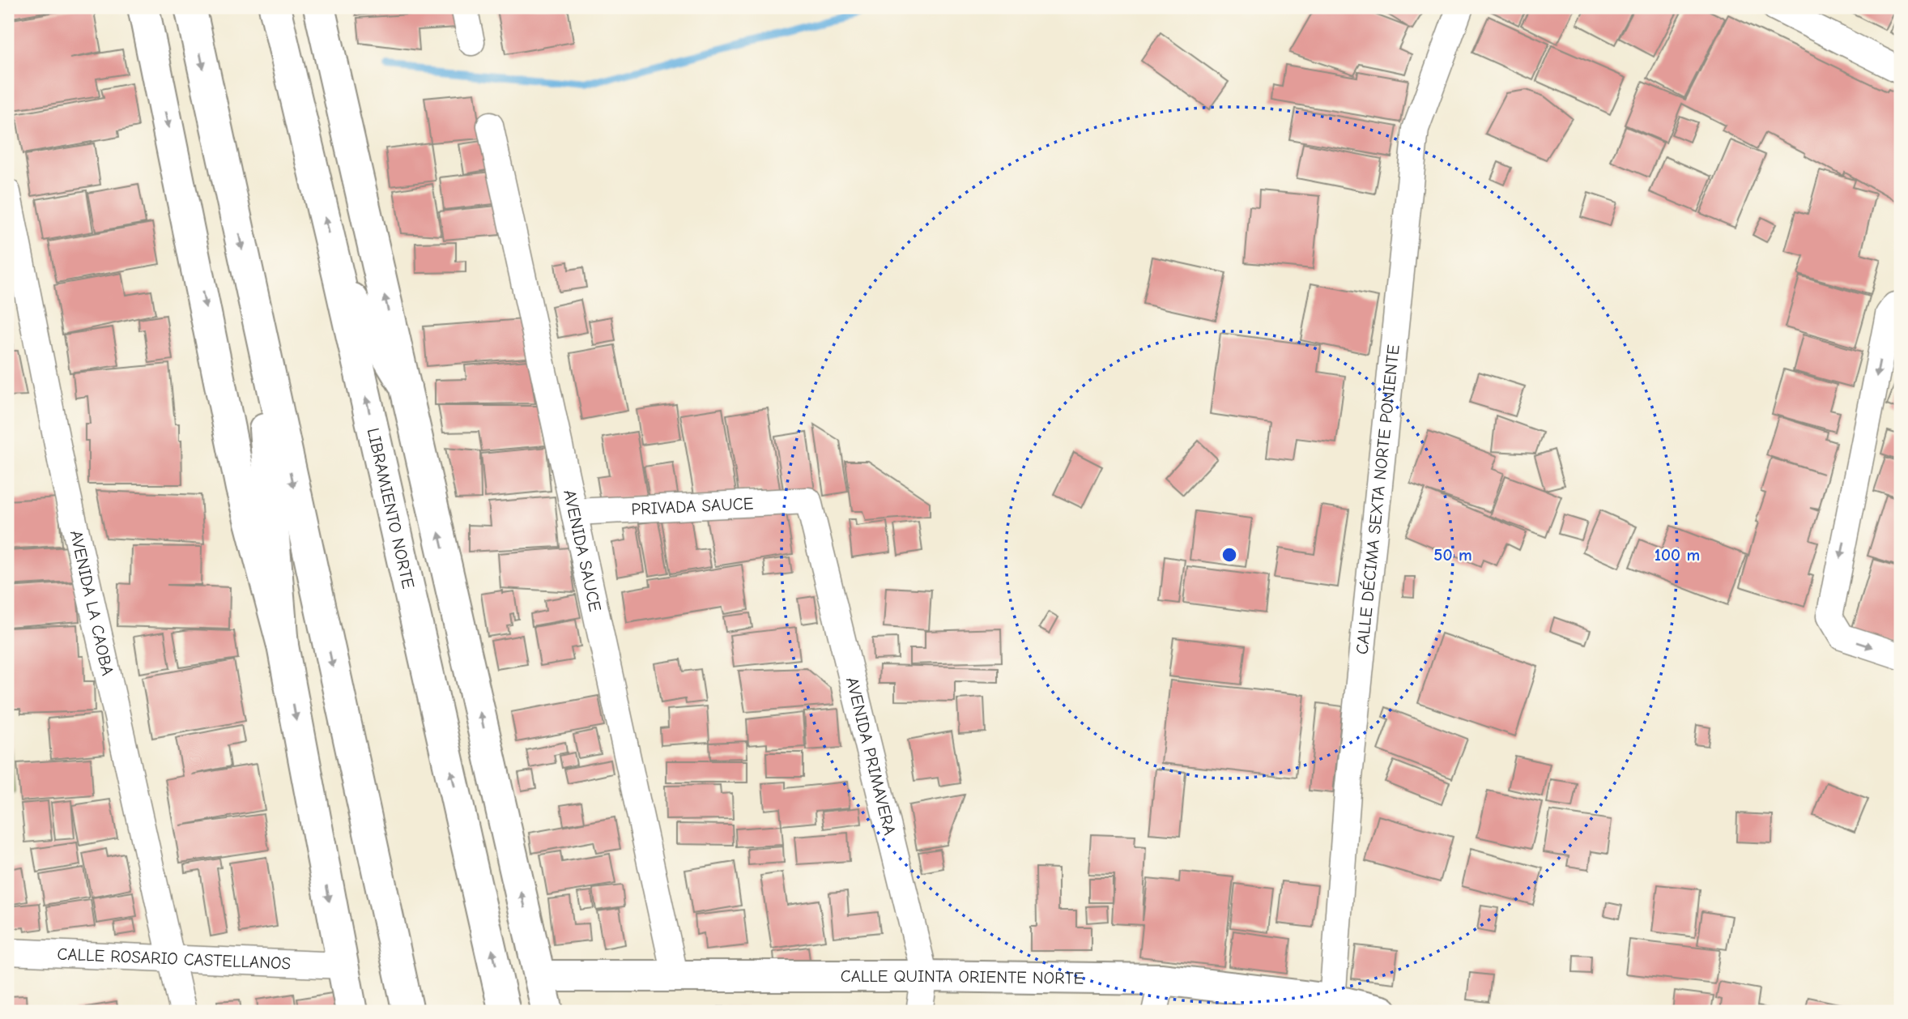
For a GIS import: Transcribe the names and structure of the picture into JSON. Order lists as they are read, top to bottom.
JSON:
{
  "streets": {
    "main road": ["LIBRAMIENTO NORTE", "CALLE QUINTA ORIENTE NORTE"],
    "street": [
      "CALLE DÉCIMA SEXTA NORTE PONIENTE",
      "PRIVADA SAUCE",
      "AVENIDA SAUCE",
      "AVENIDA LA CAOBA",
      "AVENIDA PRIMAVERA",
      "CALLE ROSARIO CASTELLANOS"
    ]
  },
  "crossings": [
    ["CALLE DÉCIMA SEXTA NORTE PONIENTE", "CALLE QUINTA ORIENTE NORTE"],
    ["PRIVADA SAUCE", "AVENIDA SAUCE"],
    ["PRIVADA SAUCE", "AVENIDA PRIMAVERA"],
    ["AVENIDA SAUCE", "CALLE QUINTA ORIENTE NORTE"],
    ["AVENIDA LA CAOBA", "CALLE ROSARIO CASTELLANOS"],
    ["AVENIDA PRIMAVERA", "CALLE QUINTA ORIENTE NORTE"]
  ],
  "rings": ["50 m", "100 m"]
}
